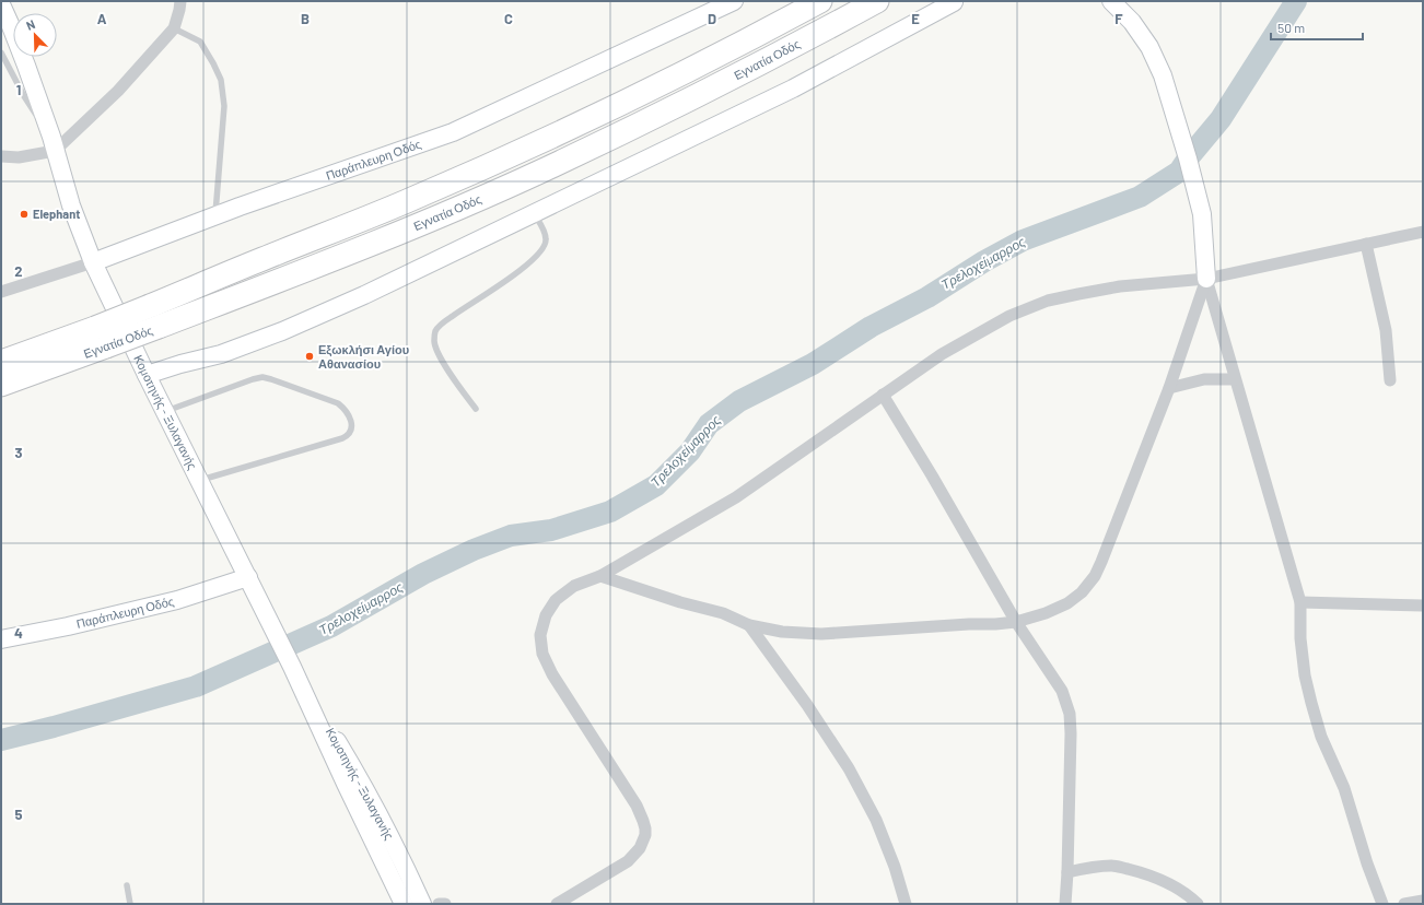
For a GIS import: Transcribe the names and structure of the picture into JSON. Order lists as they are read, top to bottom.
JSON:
{
  "streets": {
    "highway": ["Εγνατία Οδός"],
    "street": ["Παράπλευρη Οδός", "Κομοτηνής - Ξυλαγανής"]
  },
  "crossings": [
    ["Παράπλευρη Οδός", "Κομοτηνής - Ξυλαγανής"]
  ],
  "water": ["Τρελοχείμαρρος"],
  "places": ["Elephant", "Εξωκλήσι Αγίου Αθανασίου"],
  "scale_bar": "50 m",
  "north": "top left",
  "grid": {
    "columns": [
      "A",
      "B",
      "C",
      "D",
      "E",
      "F"
    ],
    "rows": [
      "1",
      "2",
      "3",
      "4",
      "5"
    ]
  }
}
